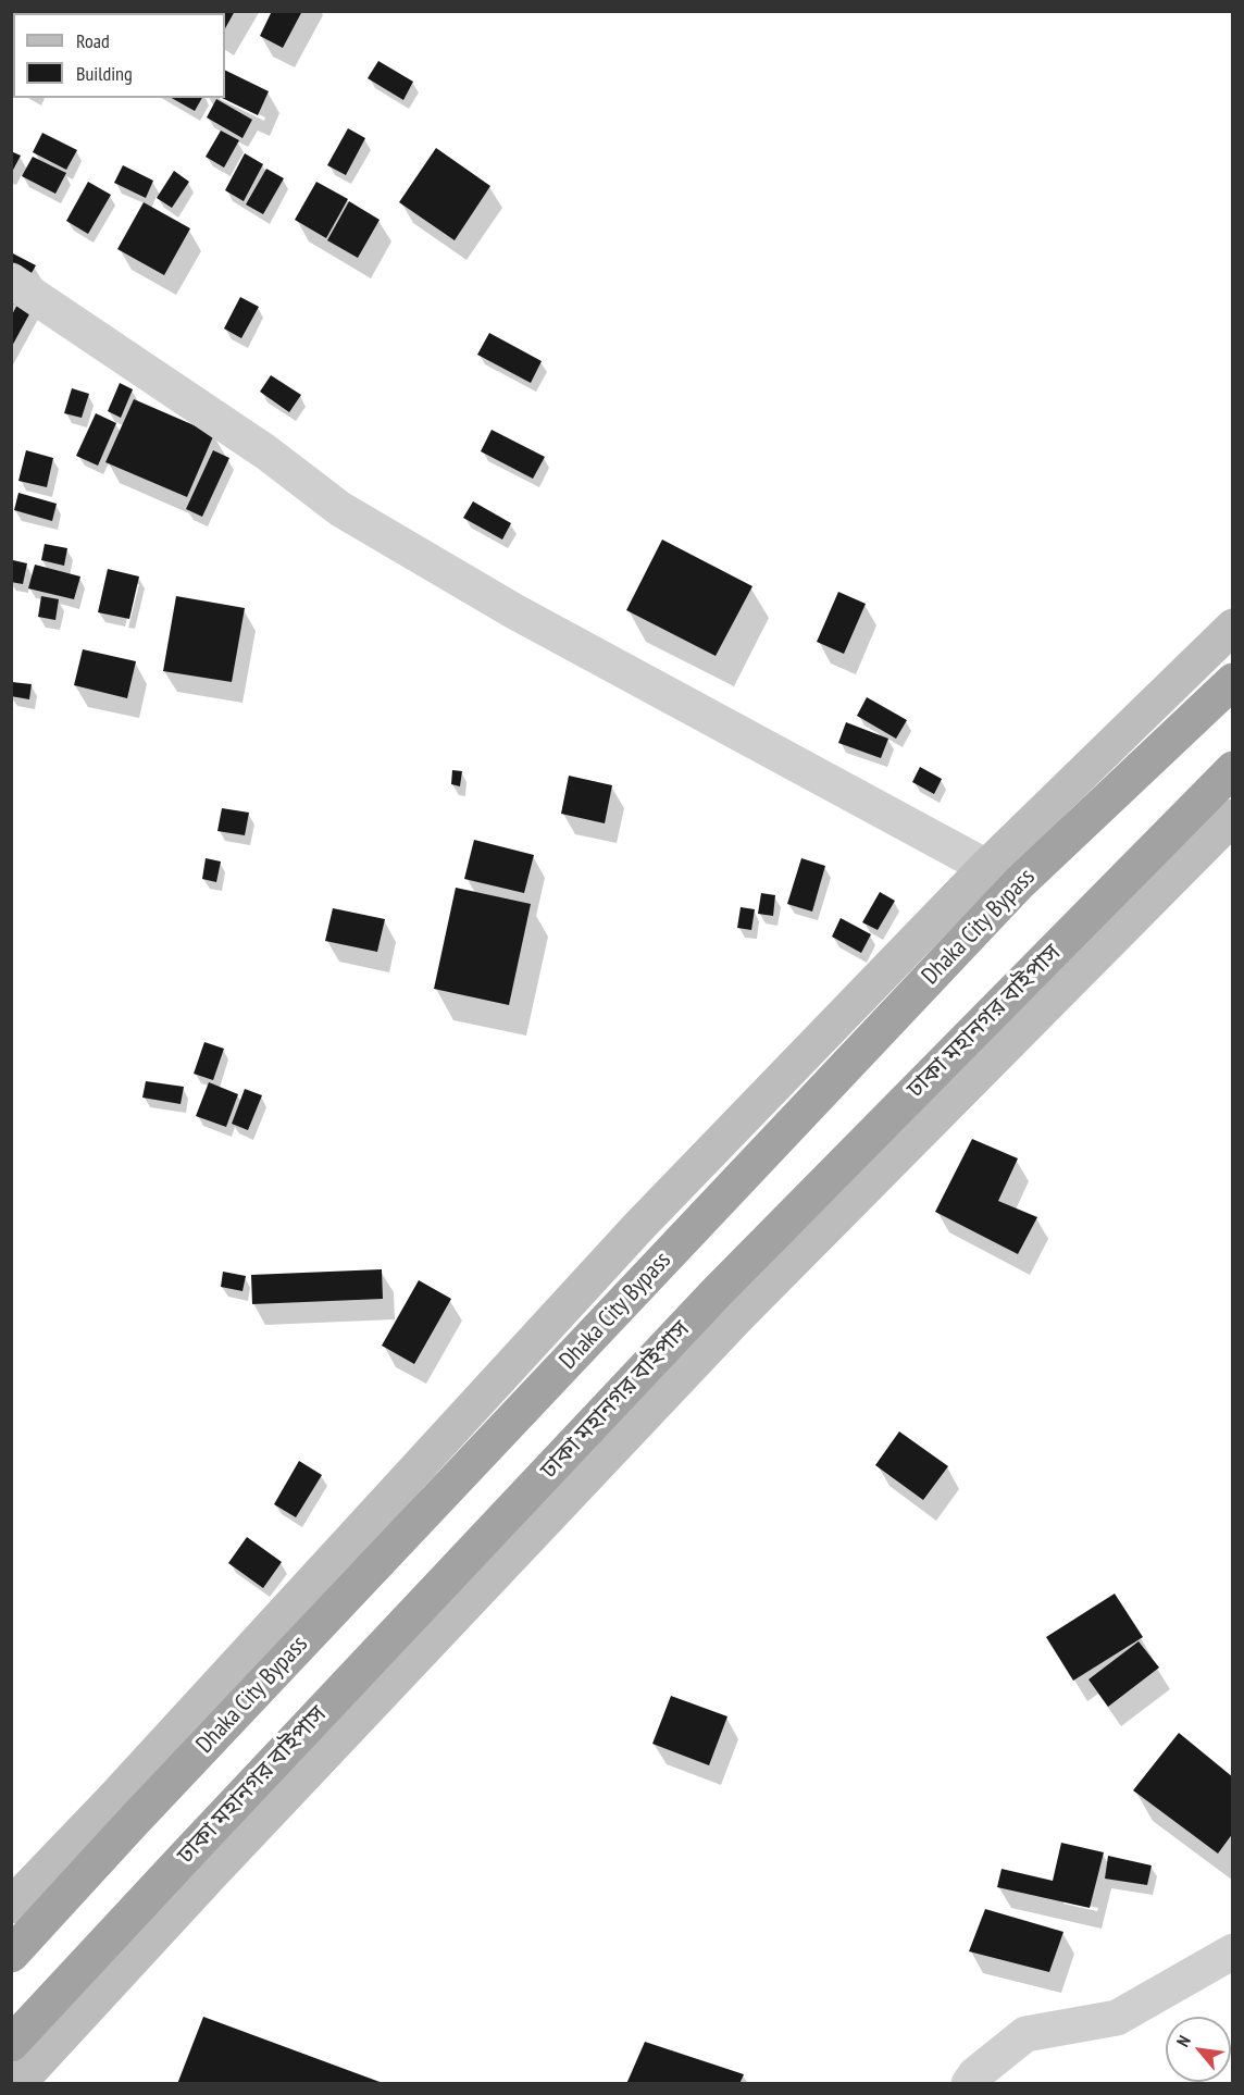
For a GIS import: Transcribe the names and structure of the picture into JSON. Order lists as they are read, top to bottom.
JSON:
{
  "streets": {
    "highway": ["Dhaka City Bypass", "ঢাকা মহানগর বাইপাস"]
  },
  "legend": ["Road", "Building"],
  "north": "top left"
}
